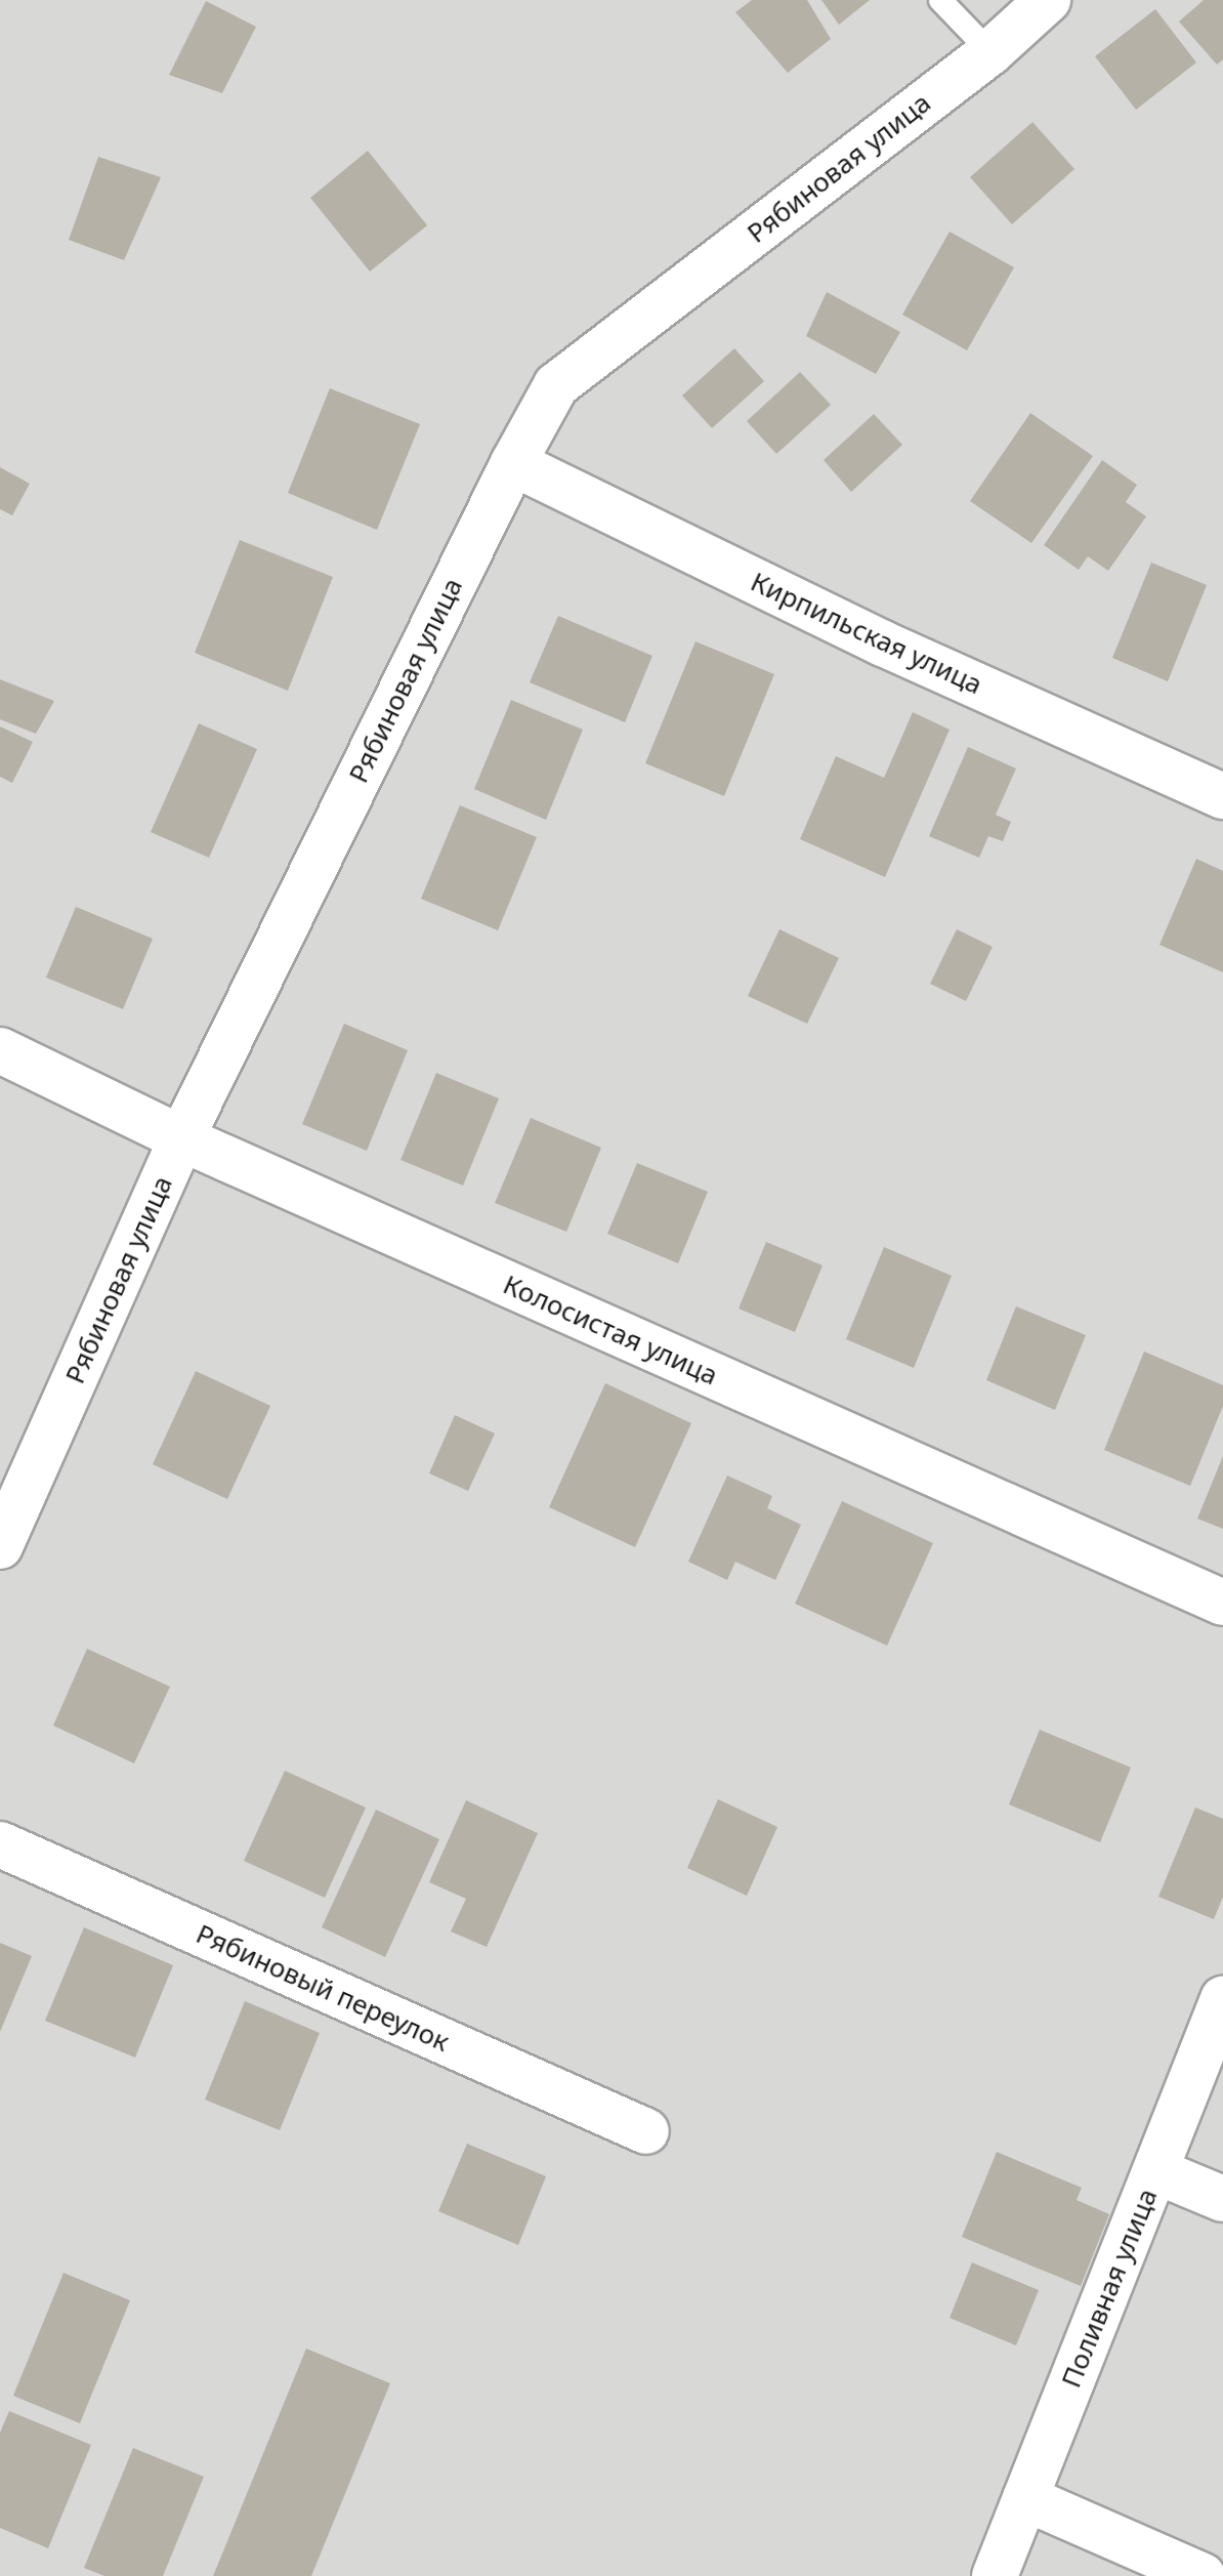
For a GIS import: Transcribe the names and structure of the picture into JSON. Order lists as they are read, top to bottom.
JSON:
{
  "streets": {
    "street": [
      "Рябиновая улица",
      "Кирпильская улица",
      "Колосистая улица",
      "Рябиновый переулок",
      "Поливная улица"
    ]
  },
  "crossings": [
    ["Рябиновая улица", "Кирпильская улица"],
    ["Рябиновая улица", "Колосистая улица"]
  ]
}
